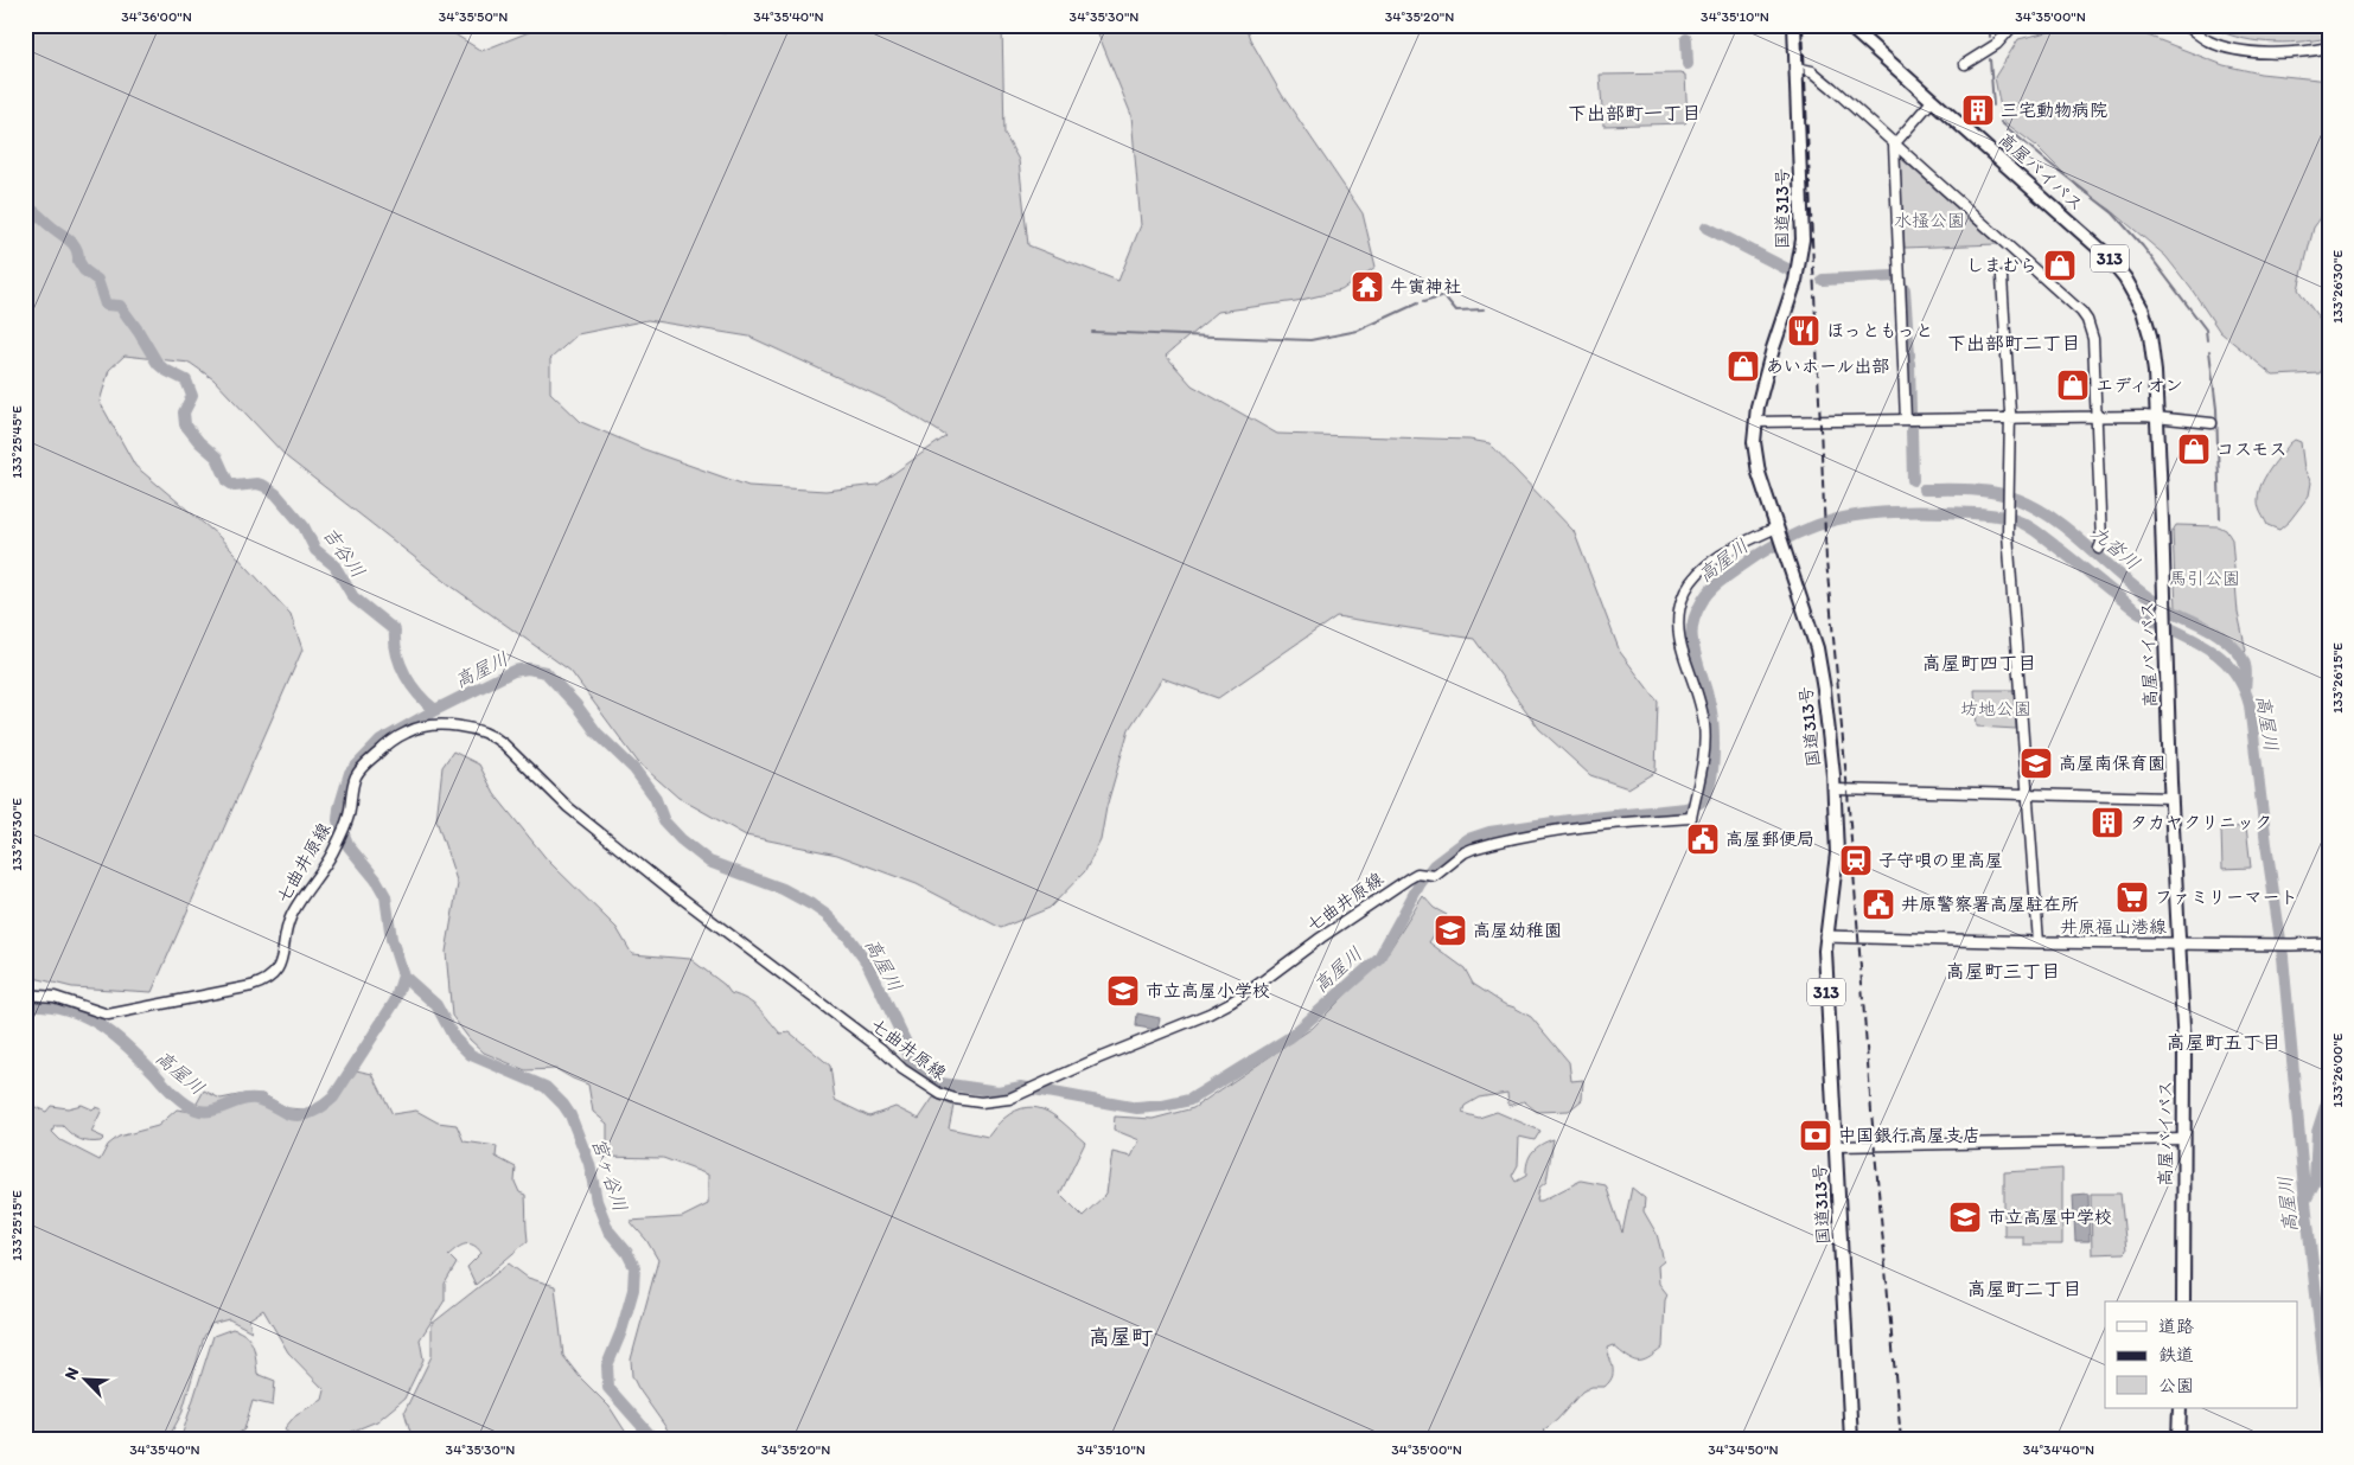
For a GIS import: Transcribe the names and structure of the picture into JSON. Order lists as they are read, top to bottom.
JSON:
{
  "streets": {
    "highway": ["高屋バイパス", "国道313号", "313"],
    "main road": ["井原福山港線"],
    "street": ["七曲井原線"]
  },
  "crossings": [
    ["高屋バイパス", "井原福山港線"],
    ["国道313号", "七曲井原線"],
    ["国道313号", "井原福山港線"]
  ],
  "districts": [
    "下出部町一丁目",
    "下出部町二丁目",
    "高屋町四丁目",
    "高屋町三丁目",
    "高屋町五丁目",
    "高屋町二丁目",
    "高屋町"
  ],
  "water": [
    "九沓川",
    "吉谷川",
    "高屋川",
    "宮ヶ谷川"
  ],
  "parks": ["水掻公園", "馬引公園", "坊地公園"],
  "places": {
    "building": ["三宅動物病院", "タカヤクリニック"],
    "shop": [
      "しまむら",
      "あいホール出部",
      "エディオン",
      "コスモス"
    ],
    "temple": ["牛寅神社"],
    "restaurant": ["ほっともっと"],
    "school or university": [
      "高屋南保育園",
      "高屋幼稚園",
      "市立高屋小学校",
      "市立高屋中学校"
    ],
    "public building": ["高屋郵便局", "井原警察署高屋駐在所"],
    "station": ["子守唄の里高屋"],
    "supermarket": ["ファミリーマート"],
    "bank": ["中国銀行高屋支店"]
  },
  "legend": ["道路", "鉄道", "公園"],
  "north": "top left",
  "coordinates": [
    "34°36'00\"N",
    "34°35'50\"N",
    "34°35'40\"N",
    "34°35'30\"N",
    "34°35'20\"N",
    "34°35'10\"N",
    "34°35'00\"N",
    "133°26'30\"E",
    "133°25'45\"E",
    "133°26'15\"E",
    "133°25'30\"E",
    "133°26'00\"E",
    "133°25'15\"E",
    "34°34'50\"N",
    "34°34'40\"N"
  ]
}
